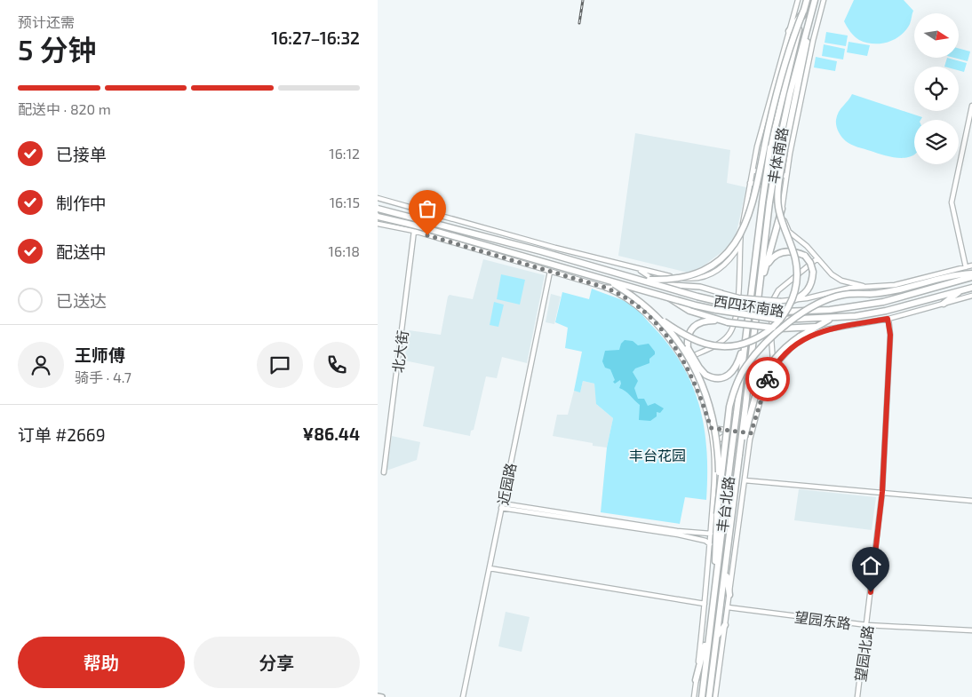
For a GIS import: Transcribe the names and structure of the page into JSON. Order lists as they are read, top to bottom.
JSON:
{
  "streets": {
    "highway": ["丰体南路", "西四环南路", "丰台北路"],
    "street": [
      "北大街",
      "近园路",
      "望园东路",
      "望园北路"
    ]
  },
  "crossings": [
    ["丰体南路", "西四环南路"],
    ["丰体南路", "丰台北路"],
    ["西四环南路", "北大街"],
    ["西四环南路", "近园路"],
    ["西四环南路", "丰台北路"],
    ["丰台北路", "望园东路"],
    ["望园东路", "望园北路"]
  ],
  "parks": ["丰台花园"],
  "north": "right",
  "page": {
    "heading": ["5 分钟", "预计还需", "16:27–16:32"],
    "panel": [
      "王师傅",
      "骑手 · 4.7",
      "订单 #2669",
      "¥86.44"
    ],
    "bar": "配送中 · 820 m",
    "list": [
      ["已接单", "16:12"],
      ["制作中", "16:15"],
      ["配送中", "16:18"],
      "已送达"
    ],
    "buttons": ["帮助", "分享"]
  }
}
